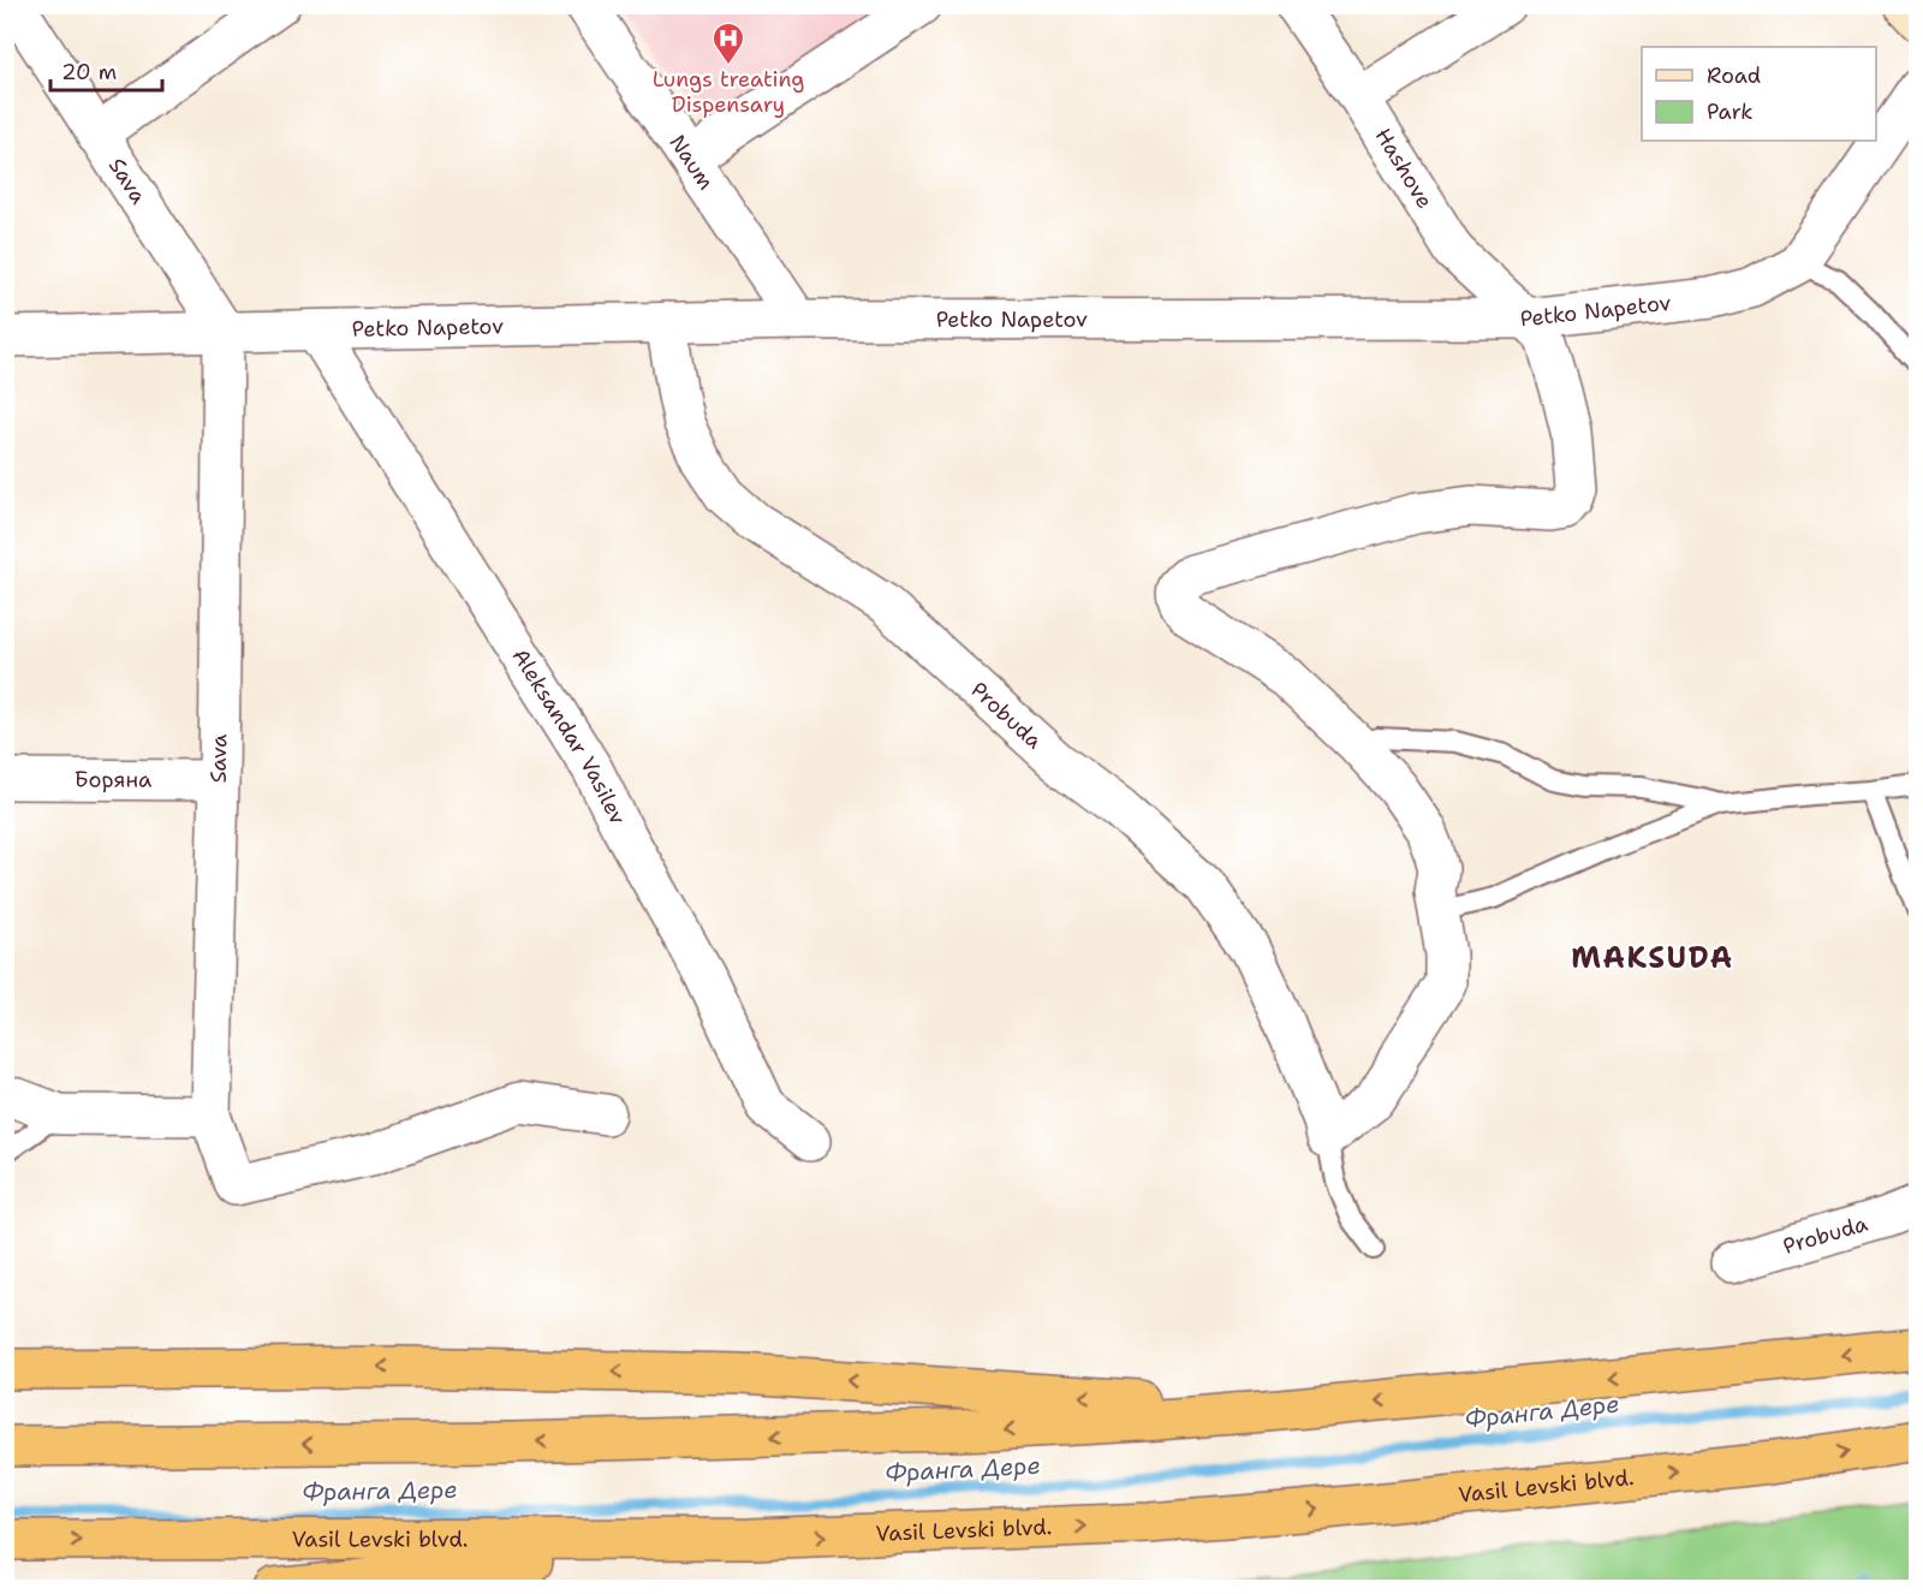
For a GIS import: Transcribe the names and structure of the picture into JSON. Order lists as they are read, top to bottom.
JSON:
{
  "streets": {
    "highway": ["Vasil Levski blvd."],
    "street": [
      "Naum",
      "Hashove",
      "Sava",
      "Petko Napetov",
      "Probuda",
      "Aleksandar Vasilev",
      "Боряна"
    ]
  },
  "crossings": [
    ["Naum", "Petko Napetov"],
    ["Hashove", "Petko Napetov"],
    ["Sava", "Petko Napetov"],
    ["Sava", "Боряна"],
    ["Petko Napetov", "Probuda"],
    ["Petko Napetov", "Aleksandar Vasilev"]
  ],
  "districts": ["MAKSUDA"],
  "water": ["Франга Дере"],
  "places": {
    "hospital": ["Lungs treating Dispensary"]
  },
  "legend": ["Road", "Park"],
  "scale_bar": "20 m"
}
